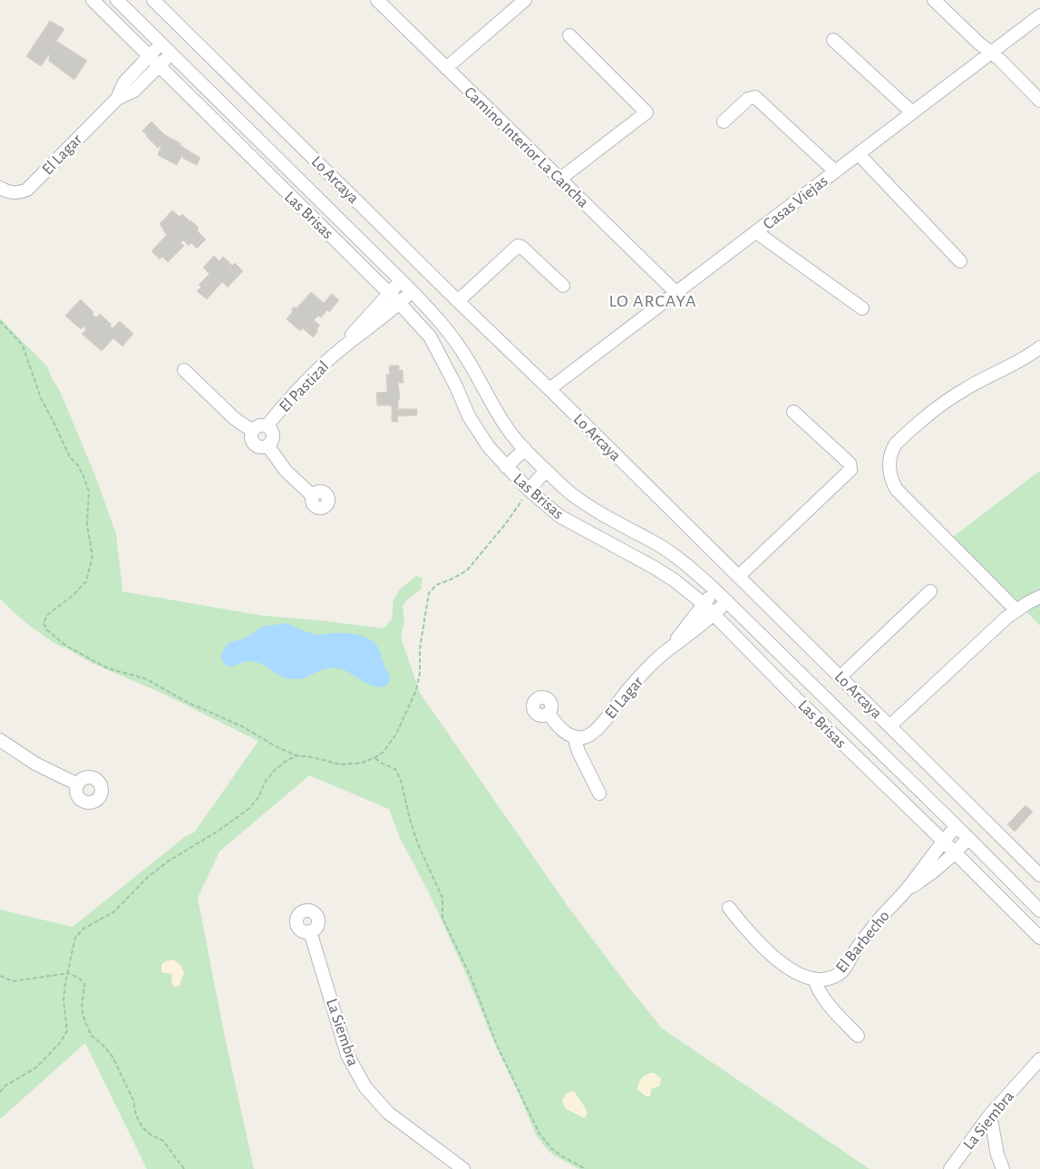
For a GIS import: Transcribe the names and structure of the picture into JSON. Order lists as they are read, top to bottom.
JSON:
{
  "streets": {
    "street": [
      "Camino Interior La Cancha",
      "El Lagar",
      "Lo Arcaya",
      "Casas Viejas",
      "Las Brisas",
      "El Pastizal",
      "El Barbecho",
      "La Siembra"
    ]
  },
  "crossings": [
    ["Camino Interior La Cancha", "Casas Viejas"],
    ["Lo Arcaya", "Casas Viejas"],
    ["Las Brisas", "El Barbecho"]
  ],
  "districts": ["LO ARCAYA"]
}
